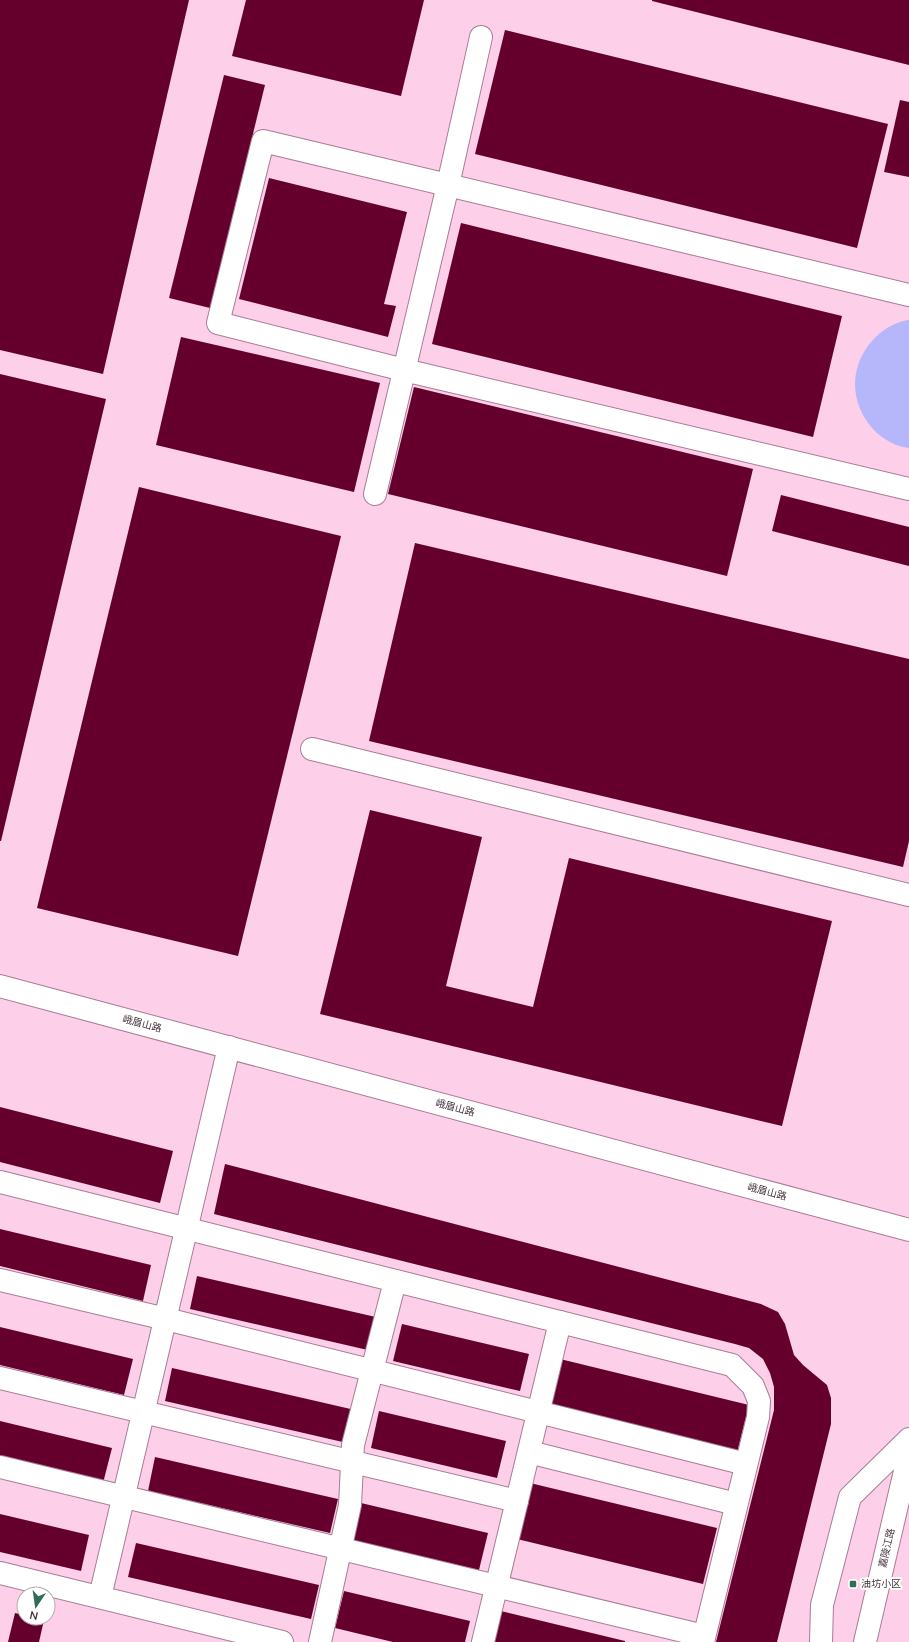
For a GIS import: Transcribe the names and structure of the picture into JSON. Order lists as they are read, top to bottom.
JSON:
{
  "streets": {
    "street": ["峨眉山路", "嘉陵江路"]
  },
  "places": {
    "transit": ["油坊小区"]
  },
  "north": "bottom"
}
